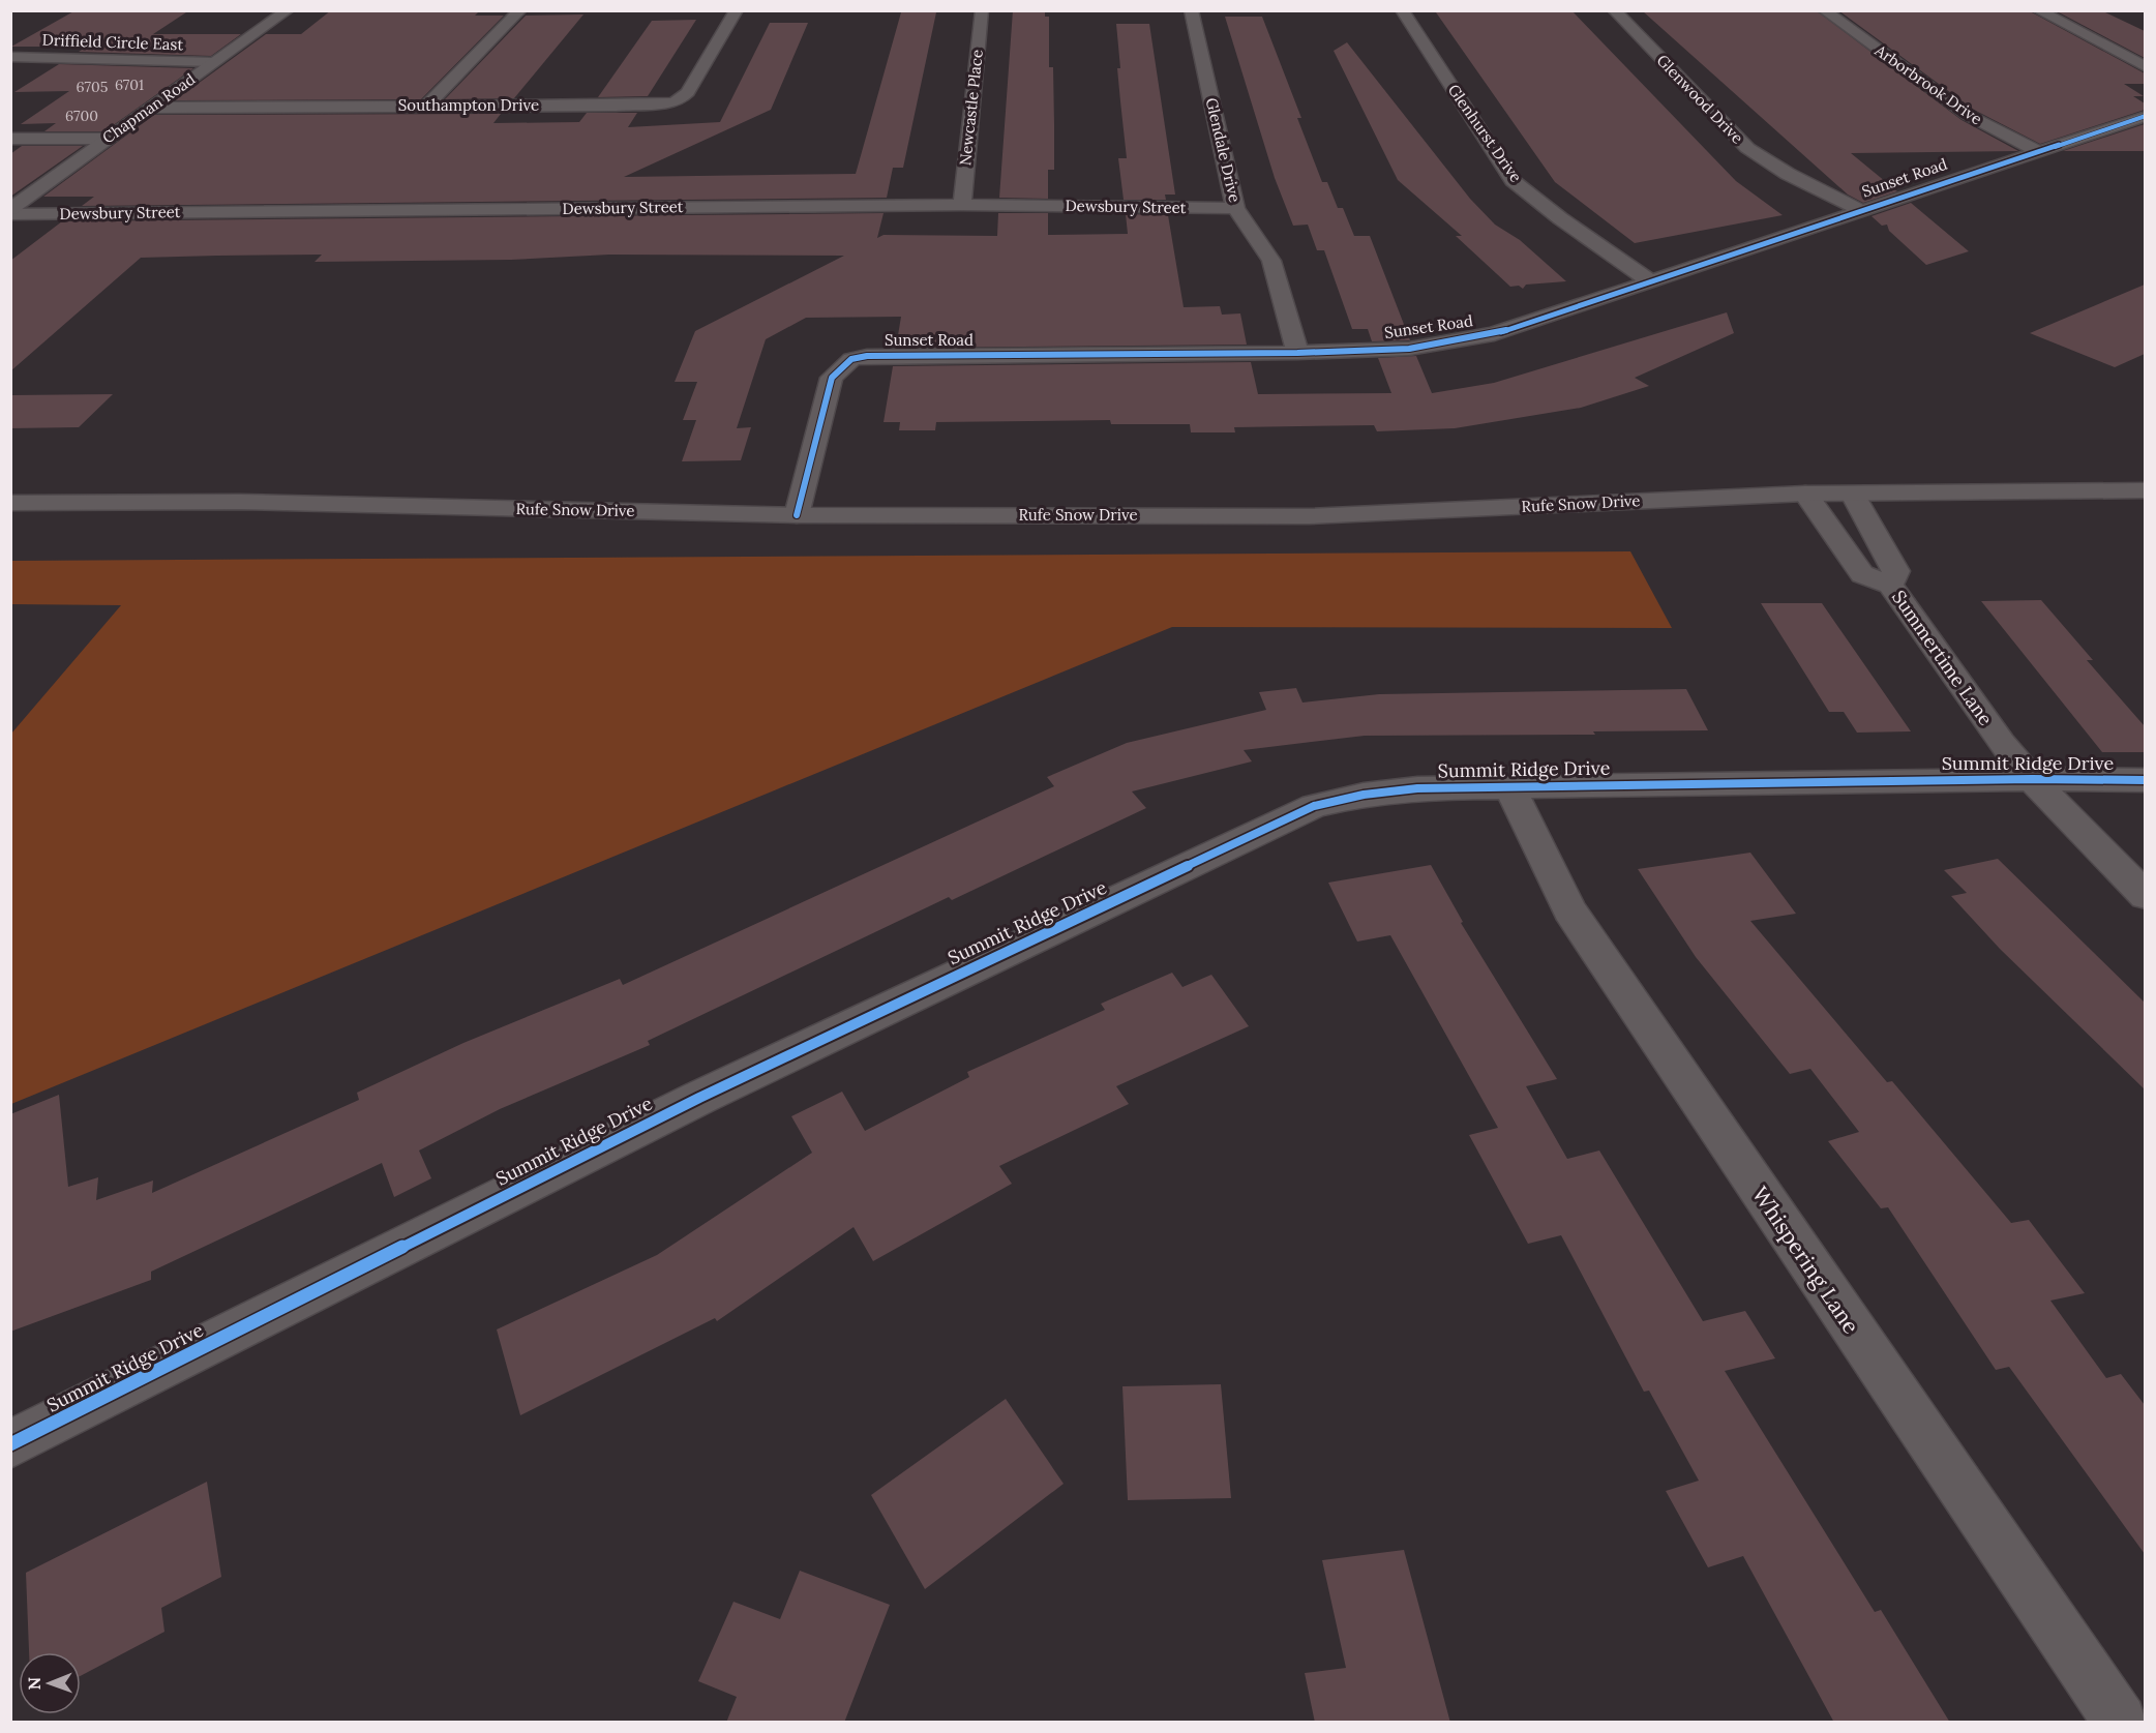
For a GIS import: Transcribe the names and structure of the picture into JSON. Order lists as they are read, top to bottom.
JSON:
{
  "streets": {
    "street": [
      "Driffield Circle East",
      "Arborbrook Drive",
      "Glenwood Drive",
      "Southampton Drive",
      "Newcastle Place",
      "Chapman Road",
      "Glenhurst Drive",
      "Glendale Drive",
      "Sunset Road",
      "Dewsbury Street",
      "Rufe Snow Drive",
      "Summertime Lane",
      "Summit Ridge Drive",
      "Whispering Lane"
    ]
  },
  "crossings": [
    ["Driffield Circle East", "Chapman Road"],
    ["Arborbrook Drive", "Sunset Road"],
    ["Glenwood Drive", "Sunset Road"],
    ["Southampton Drive", "Chapman Road"],
    ["Newcastle Place", "Dewsbury Street"],
    ["Glenhurst Drive", "Sunset Road"],
    ["Glendale Drive", "Sunset Road"],
    ["Glendale Drive", "Dewsbury Street"],
    ["Sunset Road", "Rufe Snow Drive"],
    ["Rufe Snow Drive", "Summertime Lane"],
    ["Summertime Lane", "Summit Ridge Drive"],
    ["Summit Ridge Drive", "Whispering Lane"]
  ],
  "house_numbers": ["6701", "6705", "6700"],
  "north": "left"
}
